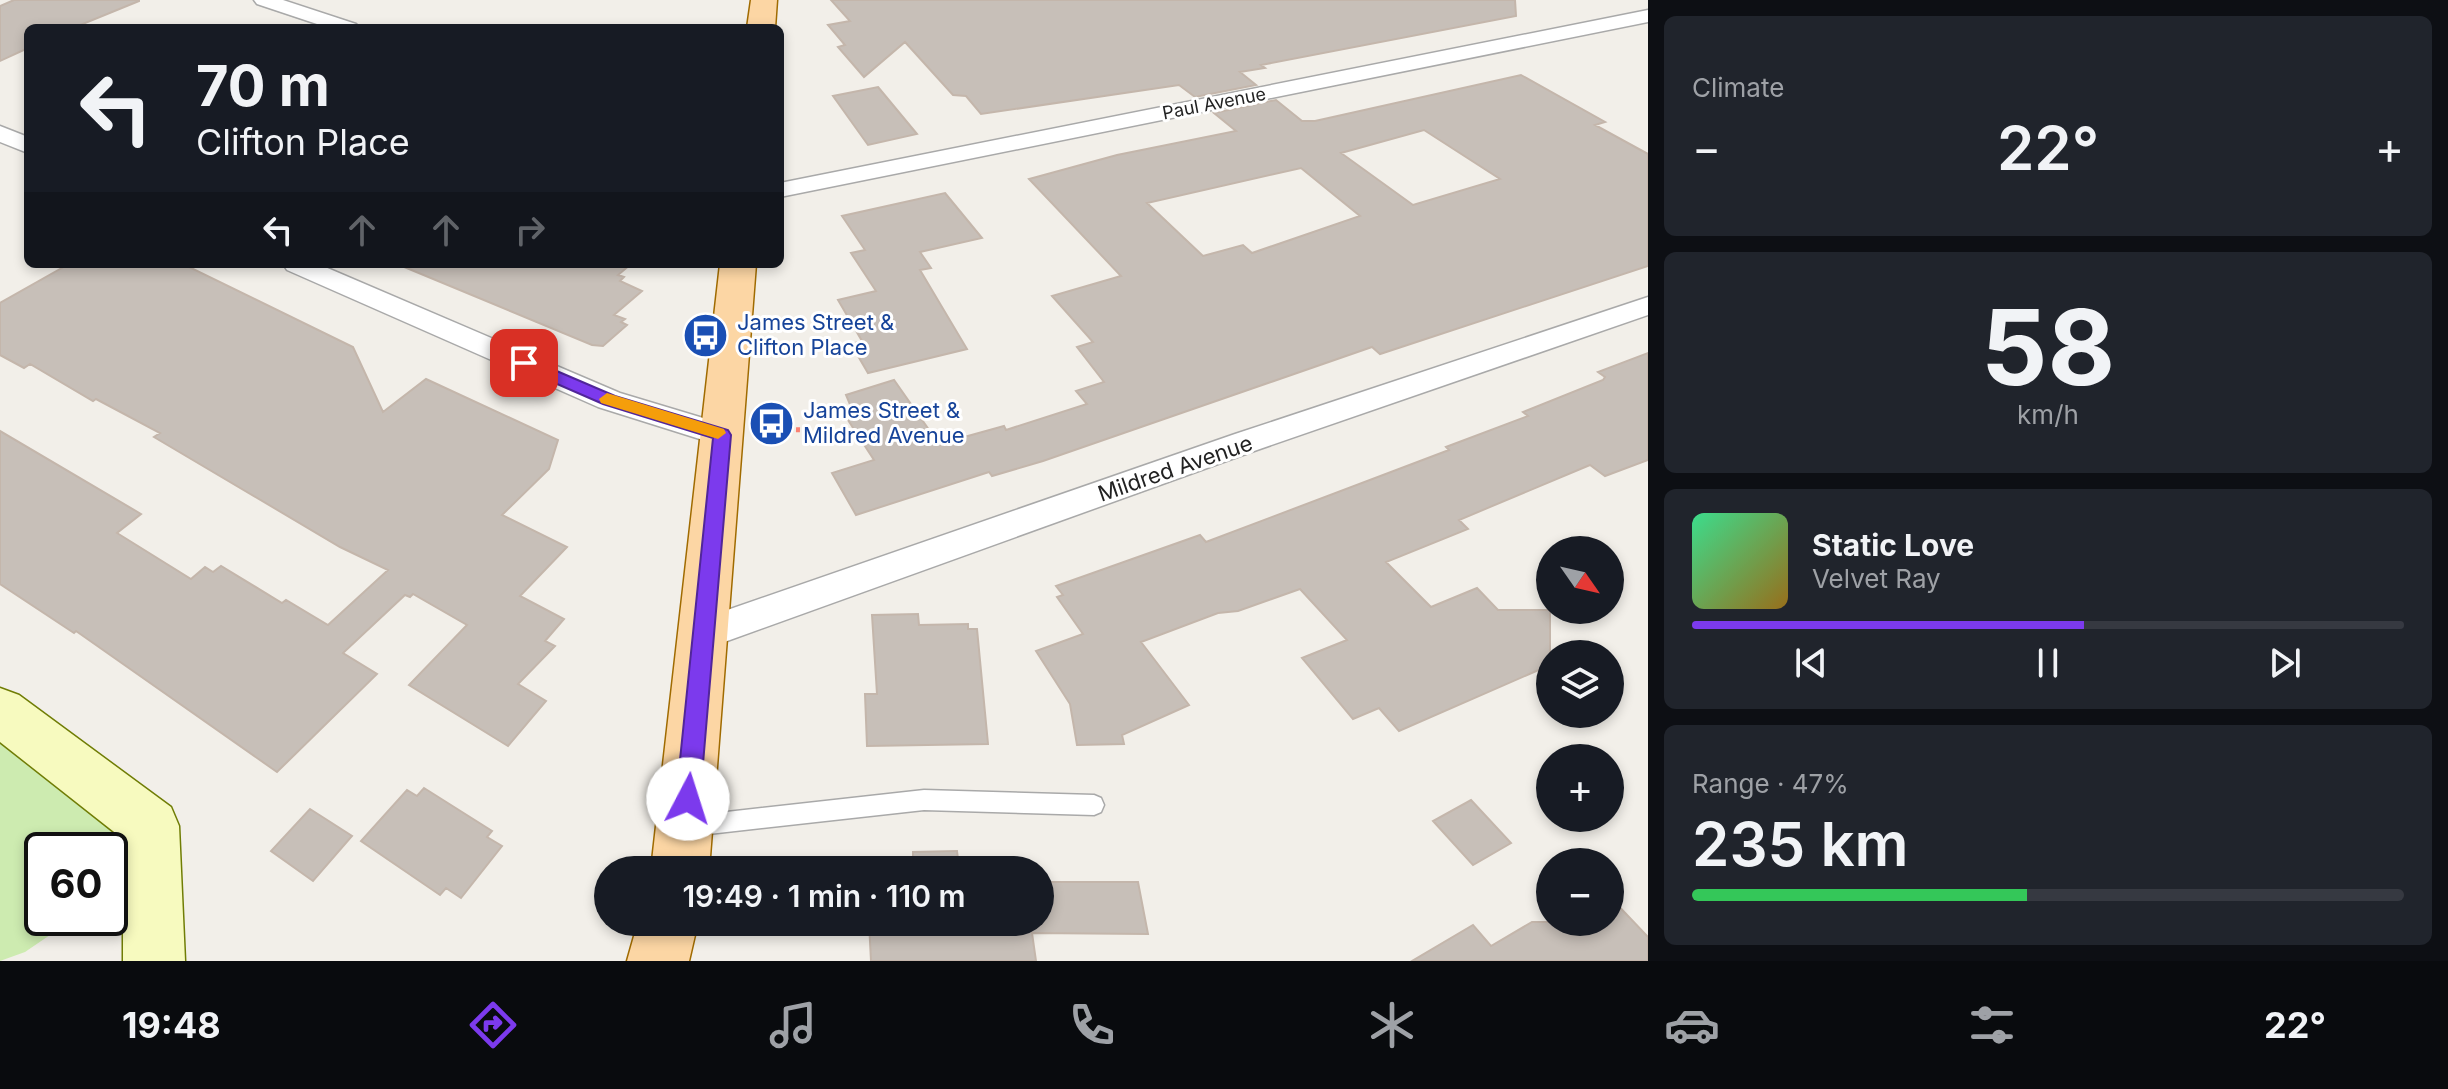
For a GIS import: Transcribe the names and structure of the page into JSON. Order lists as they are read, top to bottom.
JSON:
{
  "streets": {
    "street": ["Paul Avenue", "Mildred Avenue"]
  },
  "places": {
    "bus stop": ["James Street & Clifton Place", "James Street & Mildred Avenue"]
  },
  "north": "bottom right",
  "page": {
    "tile": [
      "Climate",
      ["58", "km/h"],
      ["Range · 47%", "235 km"]
    ],
    "turn": ["70 m", "Clifton Place"],
    "heat": ["−", "22°", "+"],
    "song": ["Static Love", "Velvet Ray"],
    "map_buttons": ["+", "−"],
    "limit": "60",
    "trip": "19:49 · 1 min · 110 m",
    "tabs": ["19:48", "22°"]
  }
}
